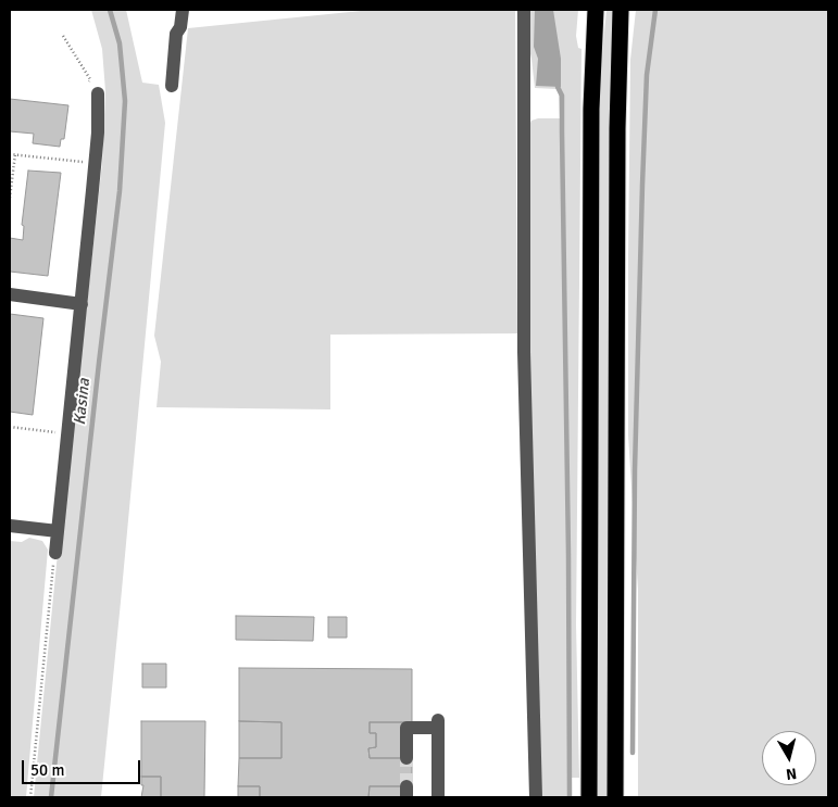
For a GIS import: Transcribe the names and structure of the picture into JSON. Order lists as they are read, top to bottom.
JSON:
{
  "water": ["Kasina"],
  "scale_bar": "50 m",
  "north": "bottom"
}
